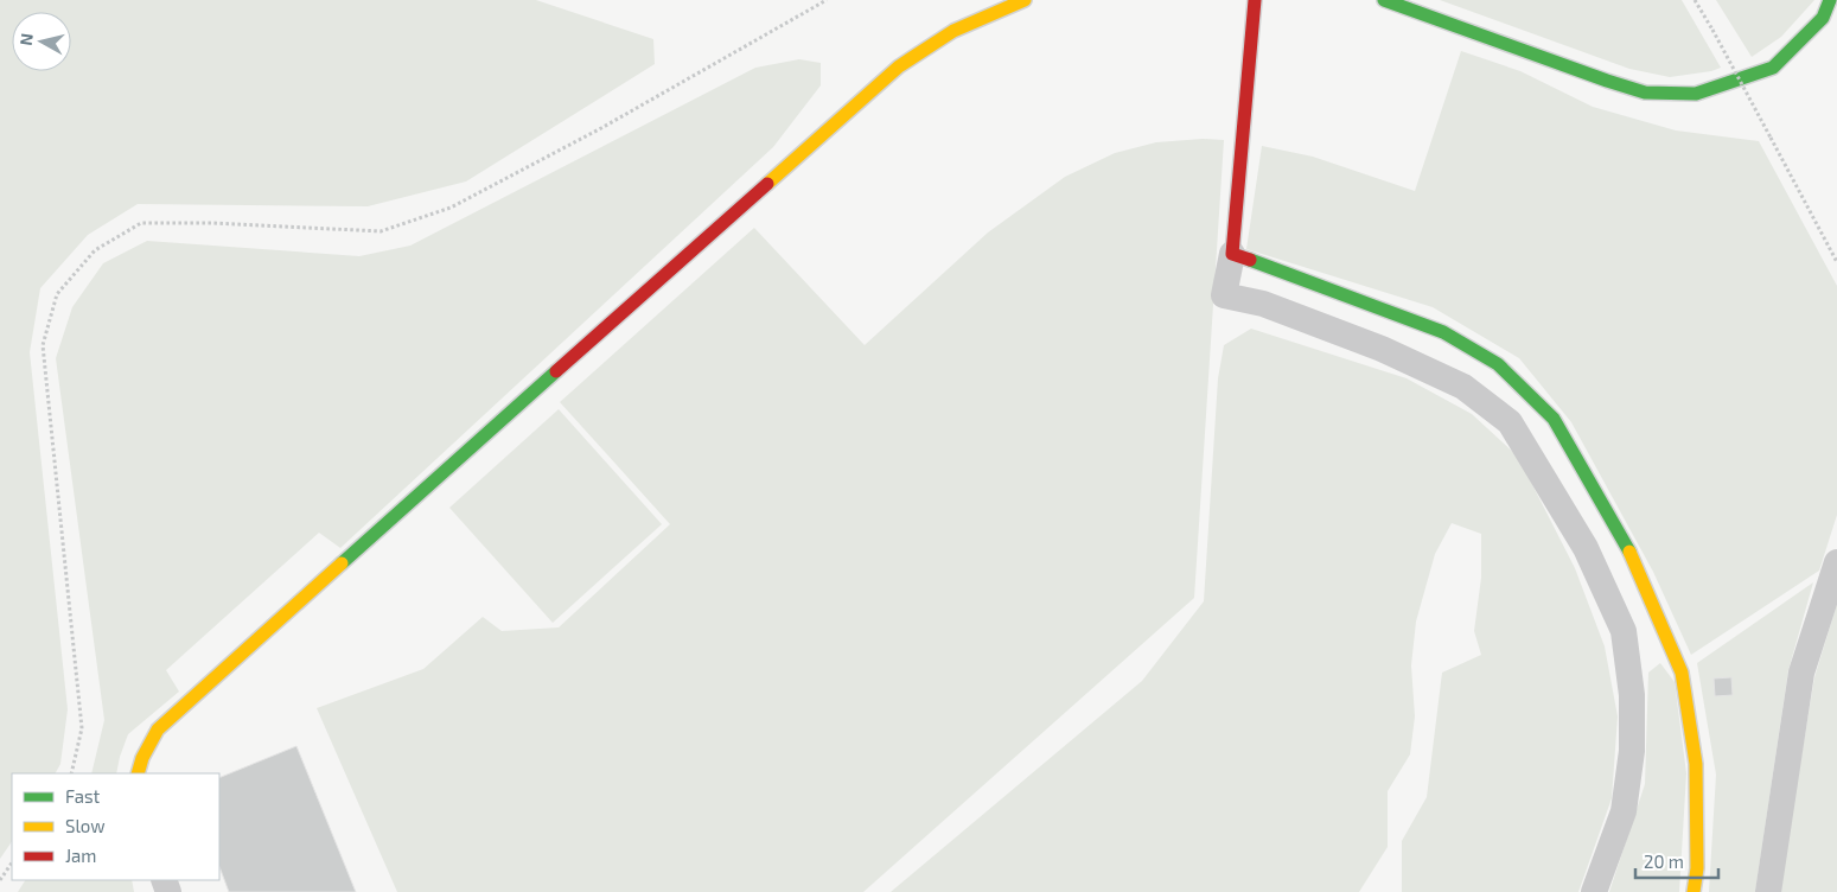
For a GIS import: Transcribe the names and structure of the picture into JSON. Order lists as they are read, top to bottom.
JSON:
{
  "legend": ["Fast", "Slow", "Jam"],
  "scale_bar": "20 m",
  "north": "left"
}
